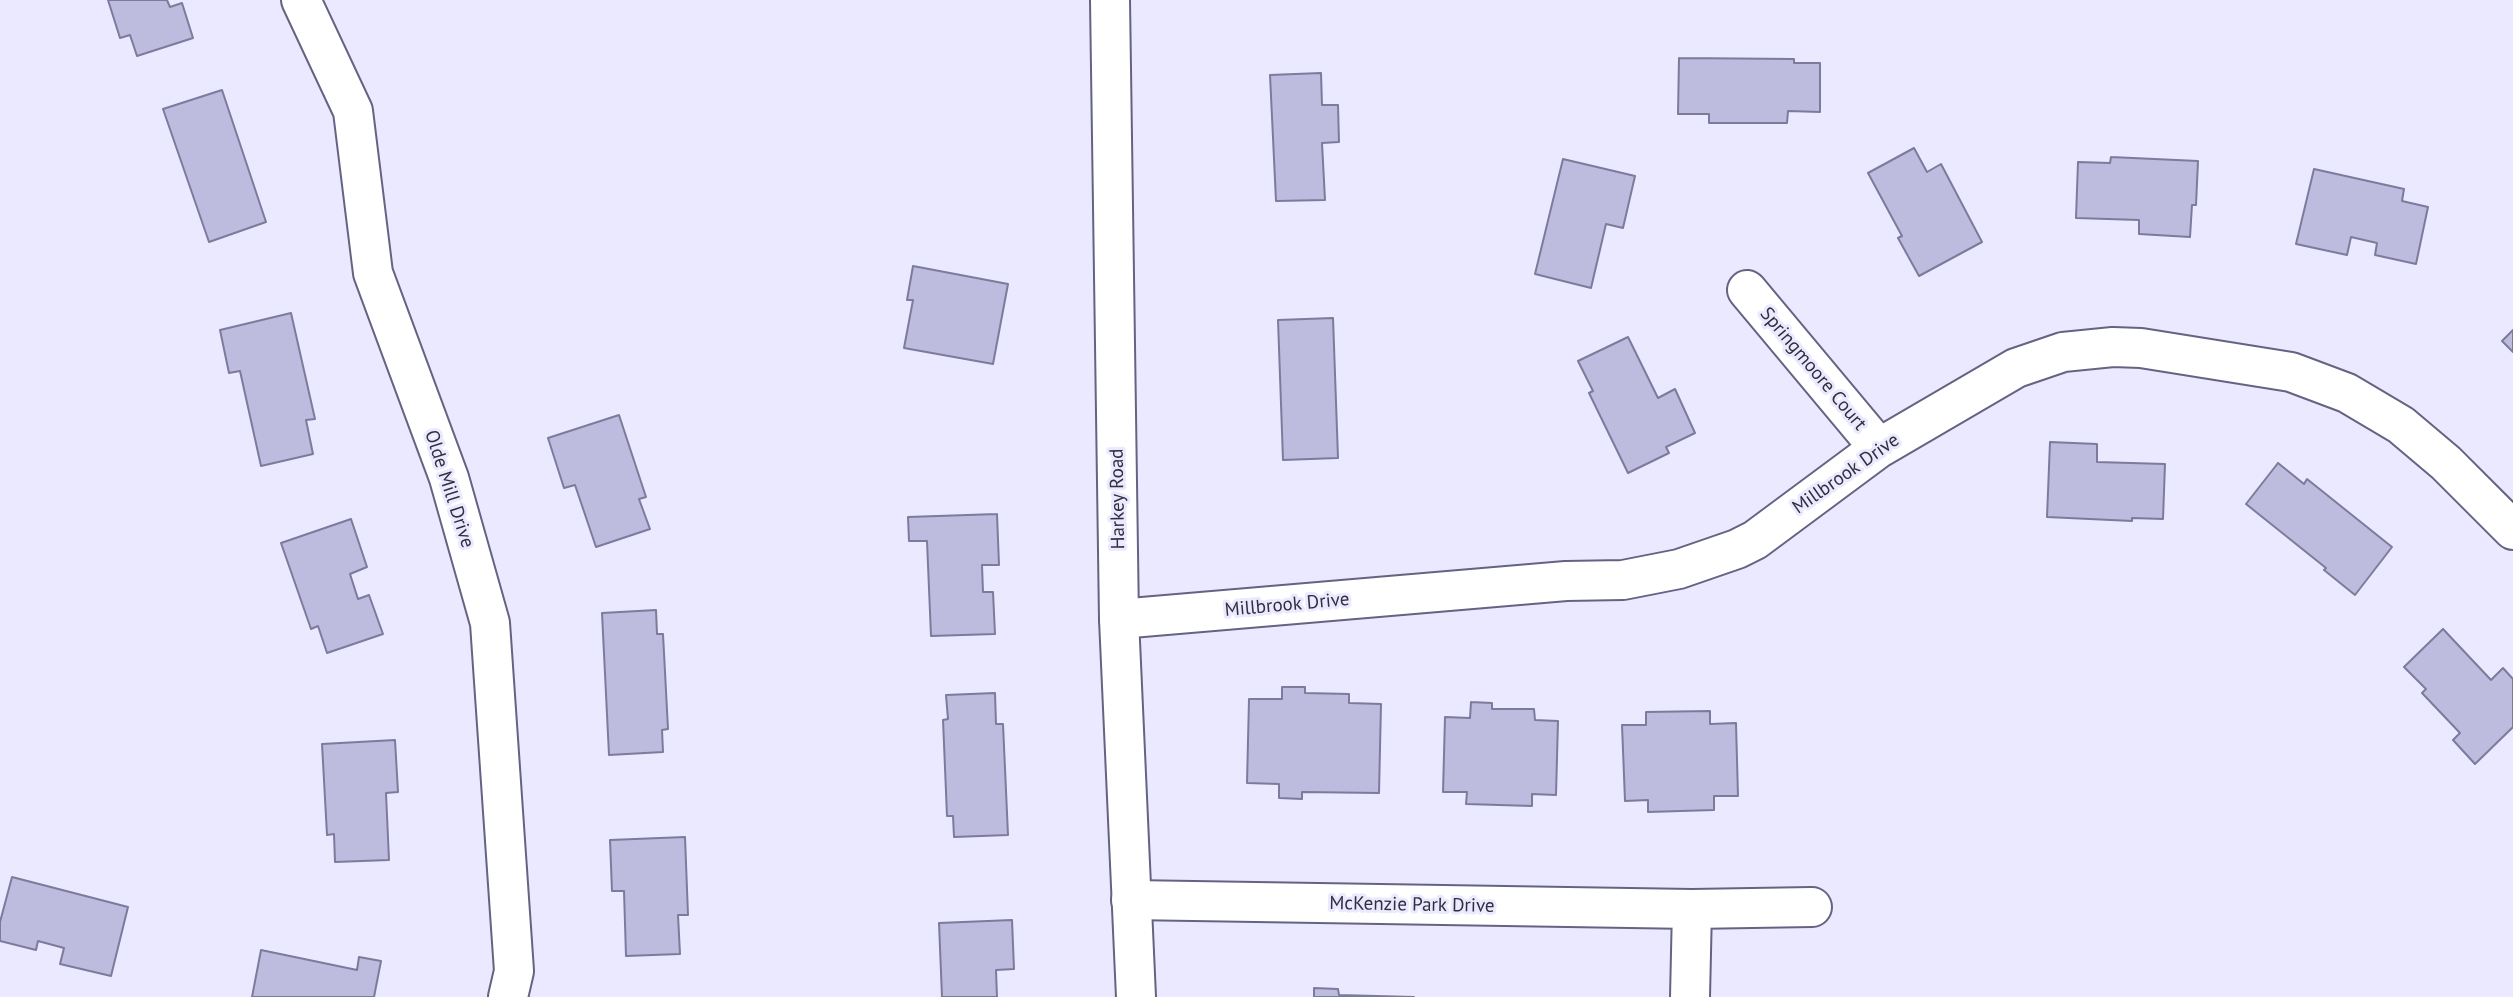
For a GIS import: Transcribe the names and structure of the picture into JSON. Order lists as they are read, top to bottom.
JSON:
{
  "streets": {
    "street": [
      "Springmoore Court",
      "Millbrook Drive",
      "Olde Mill Drive",
      "Harkey Road",
      "McKenzie Park Drive"
    ]
  },
  "crossings": [
    ["Springmoore Court", "Millbrook Drive"],
    ["Millbrook Drive", "Harkey Road"],
    ["Harkey Road", "McKenzie Park Drive"]
  ]
}
